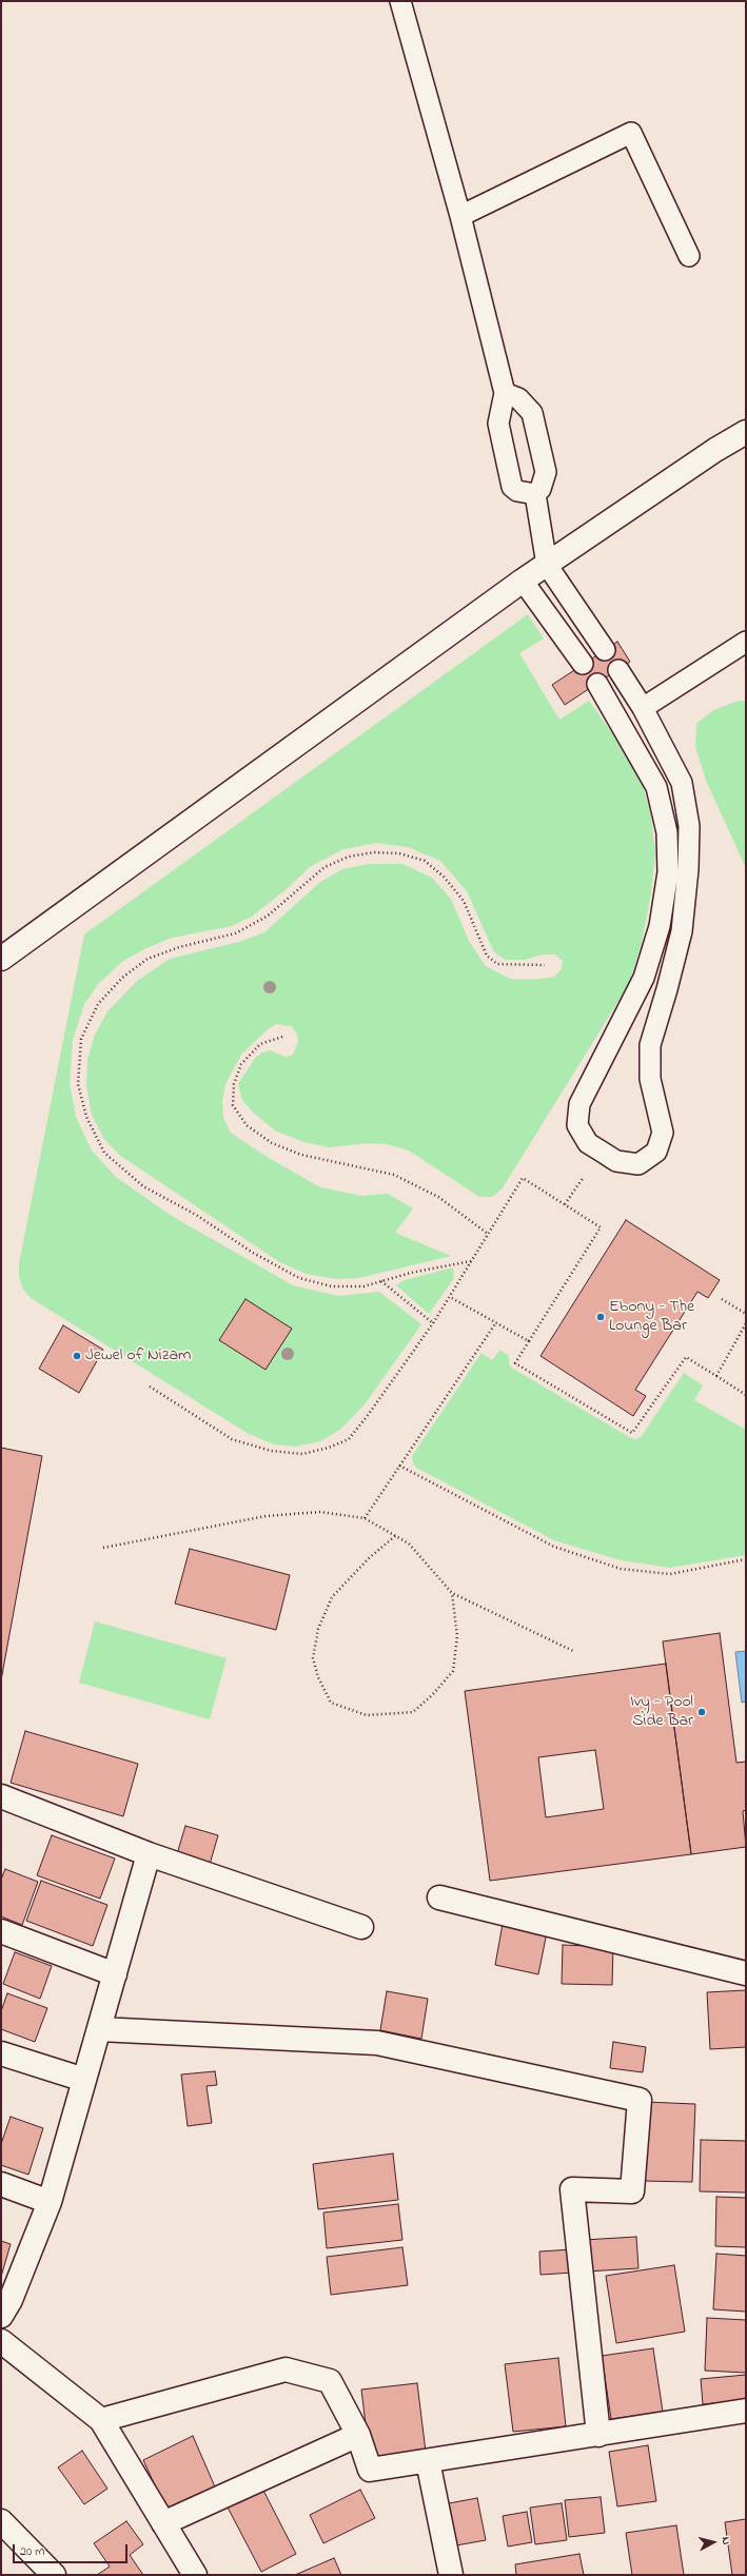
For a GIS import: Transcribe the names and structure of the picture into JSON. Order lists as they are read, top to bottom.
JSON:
{
  "places": ["Ebony - The Lounge Bar", "Jewel of Nizam", "Ivy - Pool Side Bar"],
  "scale_bar": "20 m",
  "north": "right"
}
